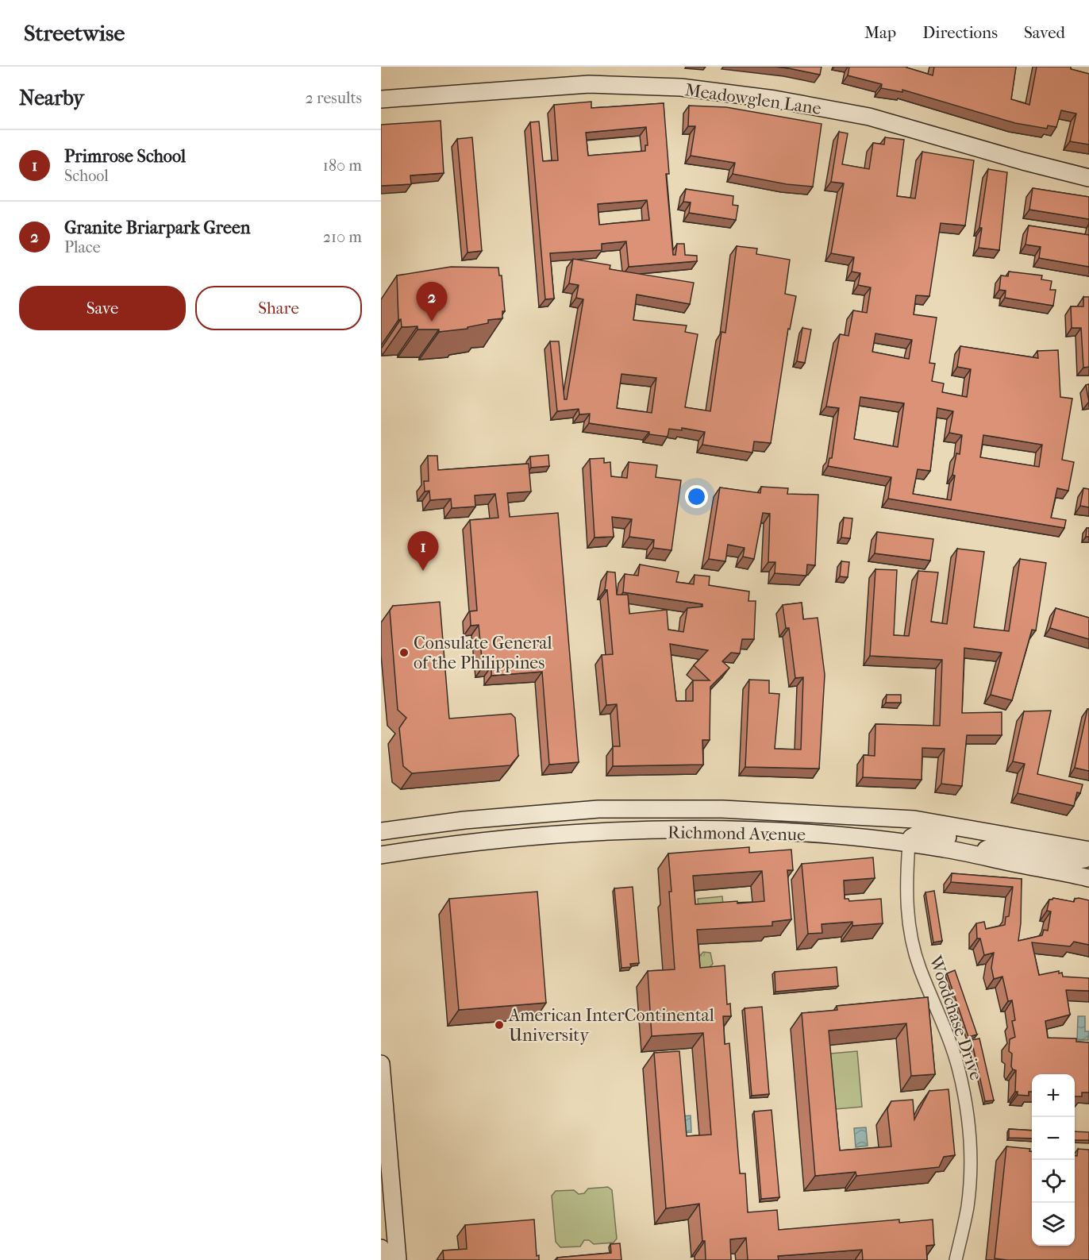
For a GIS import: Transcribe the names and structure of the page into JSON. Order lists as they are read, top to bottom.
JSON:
{
  "streets": {
    "main road": ["Meadowglen Lane", "Richmond Avenue"],
    "street": ["Woodchase Drive"]
  },
  "crossings": [
    ["Richmond Avenue", "Woodchase Drive"]
  ],
  "places": ["Consulate General of the Philippines", "American InterContinental University"],
  "page": {
    "header": "Streetwise",
    "nav": ["Map", "Directions", "Saved"],
    "heading": ["Nearby", "2 results"],
    "list": [
      {
        "mark": "1",
        "name": "Primrose School",
        "note": "School",
        "value": "180 m"
      },
      {
        "mark": "2",
        "name": "Granite Briarpark Green",
        "note": "Place",
        "value": "210 m"
      }
    ],
    "buttons": ["Save", "Share"],
    "pins": ["2", "1"],
    "map_buttons": ["+", "−"]
  }
}
